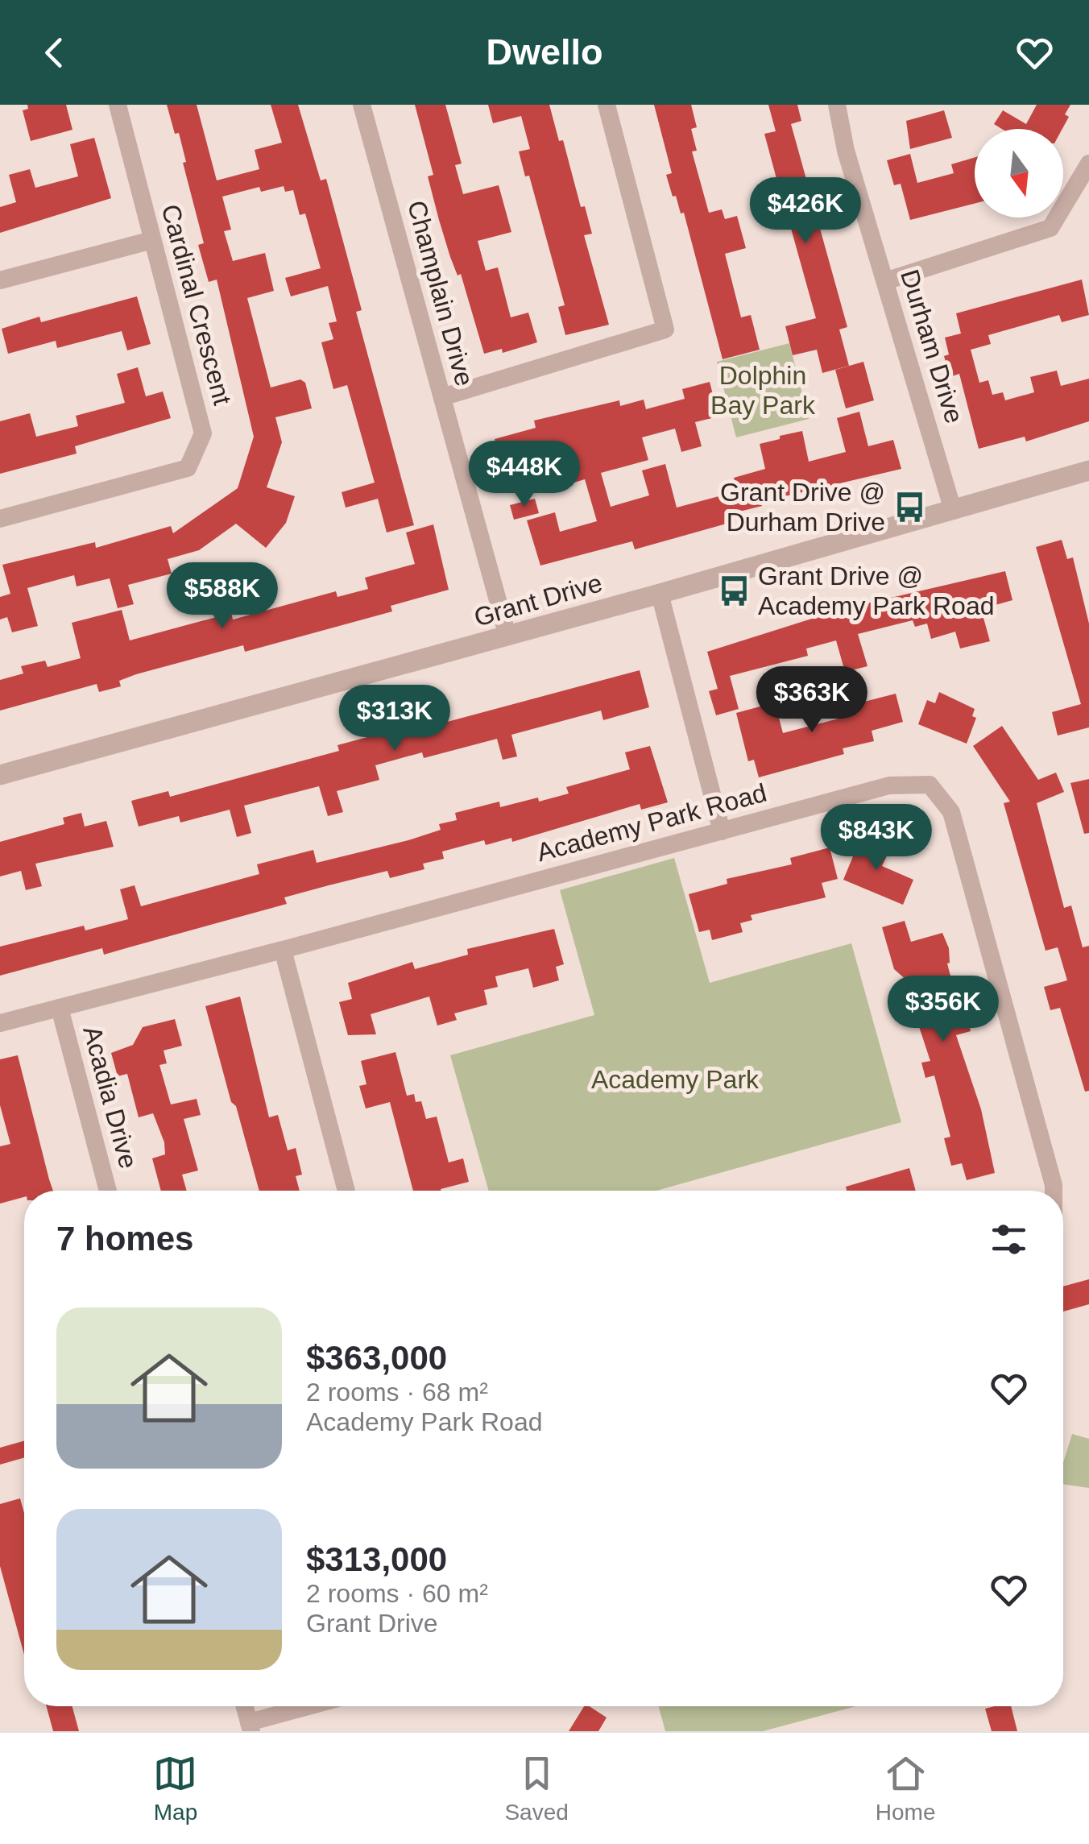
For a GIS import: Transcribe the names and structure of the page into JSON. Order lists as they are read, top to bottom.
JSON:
{
  "streets": {
    "street": [
      "Champlain Drive",
      "Cardinal Crescent",
      "Durham Drive",
      "Grant Drive",
      "Academy Park Road",
      "Acadia Drive"
    ]
  },
  "crossings": [
    ["Champlain Drive", "Grant Drive"],
    ["Durham Drive", "Grant Drive"],
    ["Academy Park Road", "Acadia Drive"]
  ],
  "parks": ["Dolphin Bay Park", "Academy Park"],
  "places": {
    "bus stop": ["Grant Drive @ Durham Drive", "Grant Drive @ Academy Park Road"]
  },
  "north": "bottom",
  "page": {
    "header": "Dwello",
    "price": [
      "$426K",
      "$448K",
      "$588K",
      "$363K",
      "$313K",
      "$843K",
      "$356K"
    ],
    "heading": "7 homes",
    "list": [
      {
        "name": "$363,000",
        "note": "2 rooms · 68 m² · Academy Park Road"
      },
      {
        "name": "$313,000",
        "note": "2 rooms · 60 m² · Grant Drive"
      }
    ],
    "tabs": ["Map", "Saved", "Home"]
  }
}
